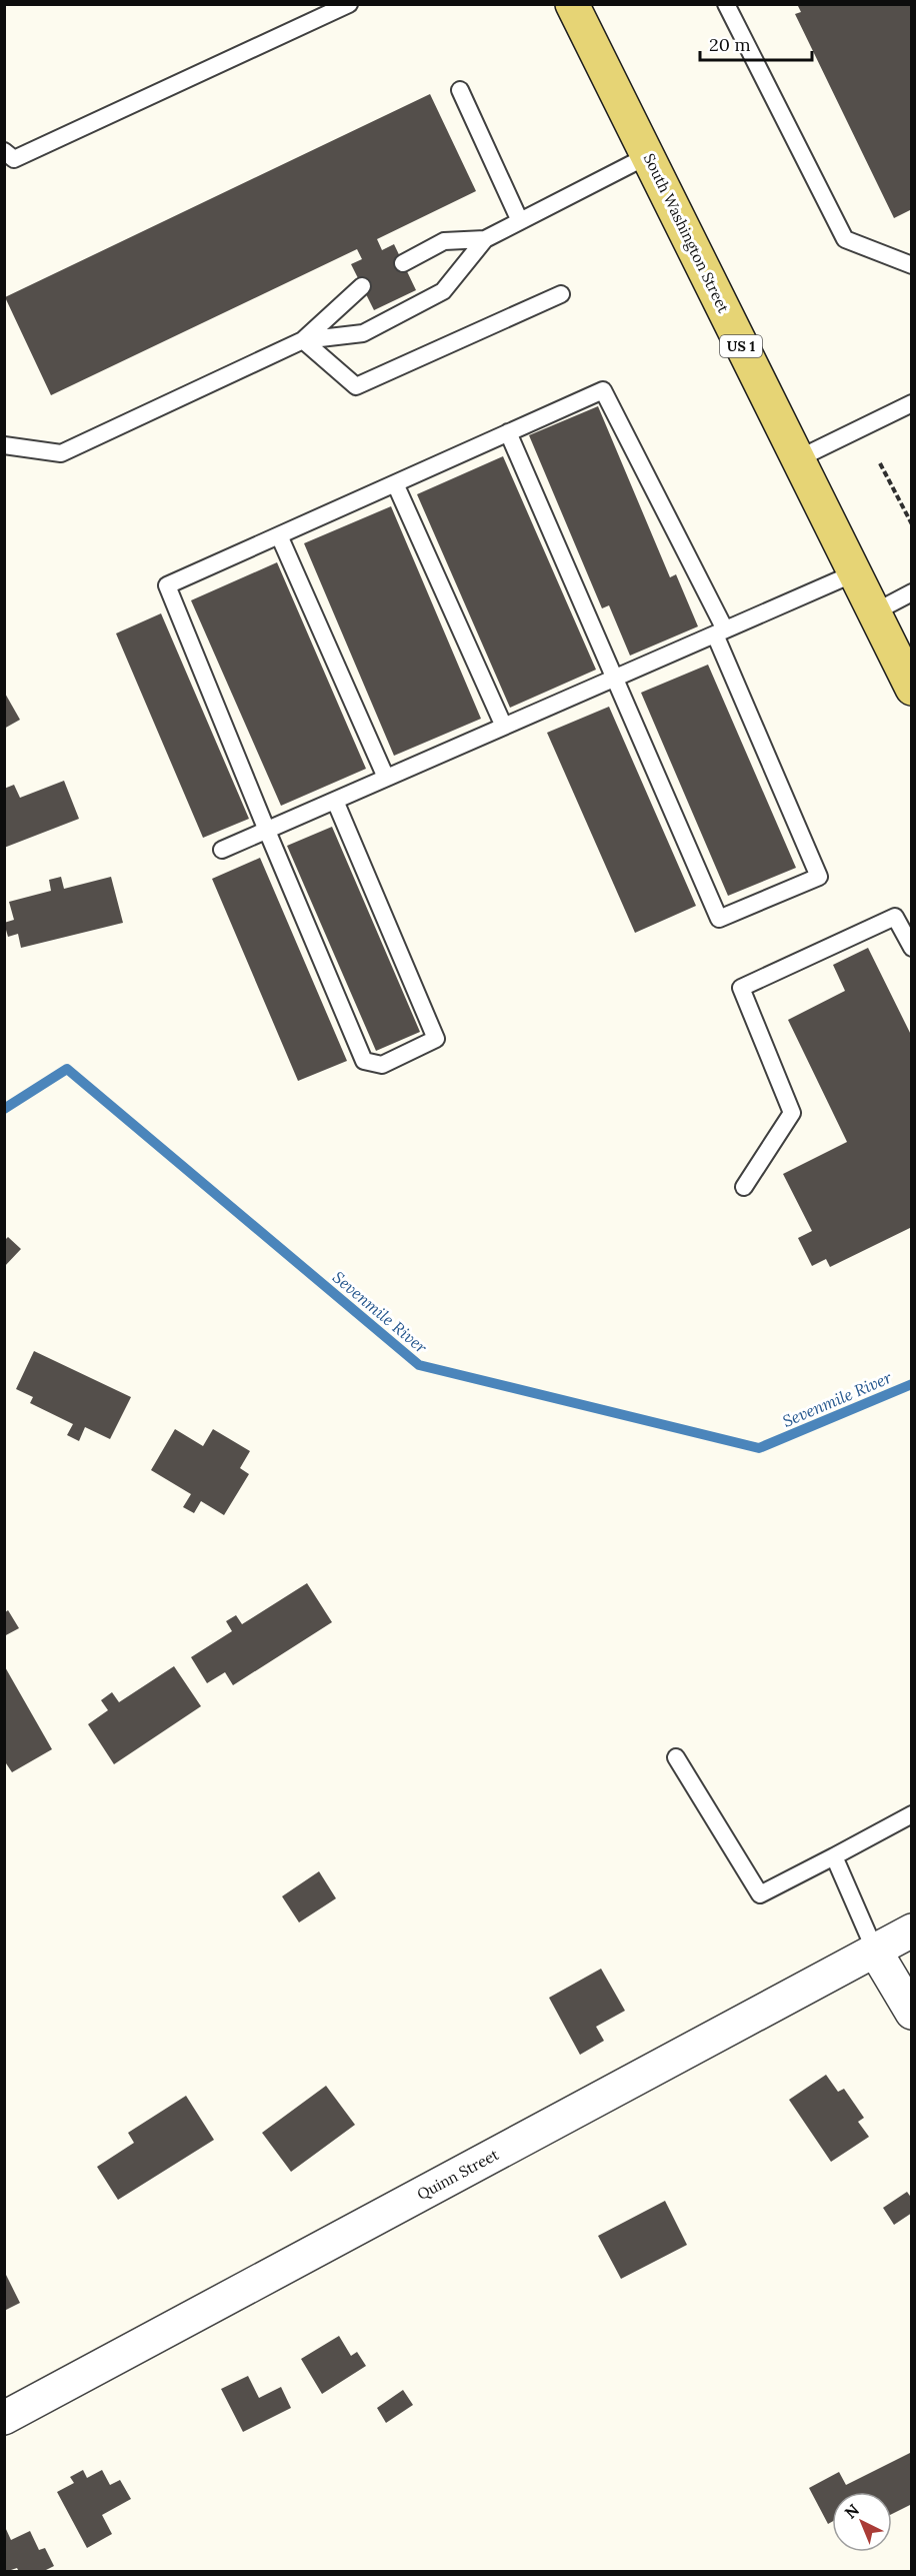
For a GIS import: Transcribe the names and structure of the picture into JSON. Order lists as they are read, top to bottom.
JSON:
{
  "streets": {
    "main road": ["South Washington Street", "US 1"],
    "street": ["Quinn Street"]
  },
  "water": ["Sevenmile River"],
  "scale_bar": "20 m",
  "north": "top left"
}
